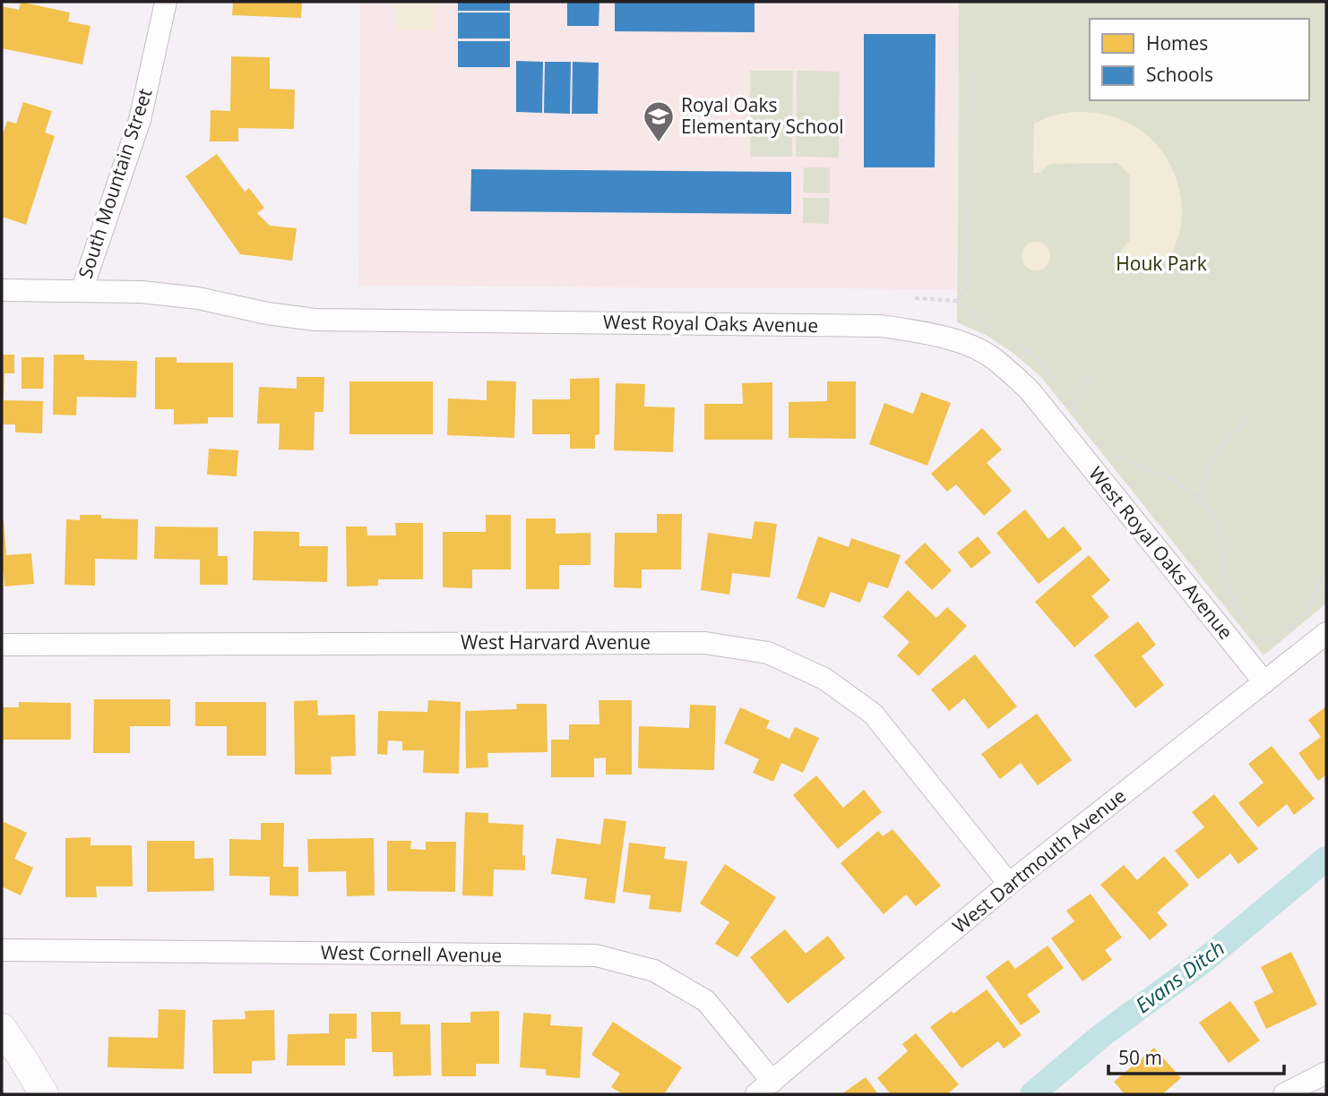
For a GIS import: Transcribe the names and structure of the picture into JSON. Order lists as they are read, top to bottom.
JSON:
{
  "streets": {
    "street": [
      "South Mountain Street",
      "West Royal Oaks Avenue",
      "West Harvard Avenue",
      "West Dartmouth Avenue",
      "West Cornell Avenue"
    ]
  },
  "crossings": [
    ["South Mountain Street", "West Royal Oaks Avenue"],
    ["West Royal Oaks Avenue", "West Dartmouth Avenue"],
    ["West Harvard Avenue", "West Dartmouth Avenue"],
    ["West Dartmouth Avenue", "West Cornell Avenue"]
  ],
  "water": ["Evans Ditch"],
  "parks": ["Houk Park"],
  "places": {
    "school or university": ["Royal Oaks Elementary School"]
  },
  "legend": ["Homes", "Schools"],
  "scale_bar": "50 m"
}
